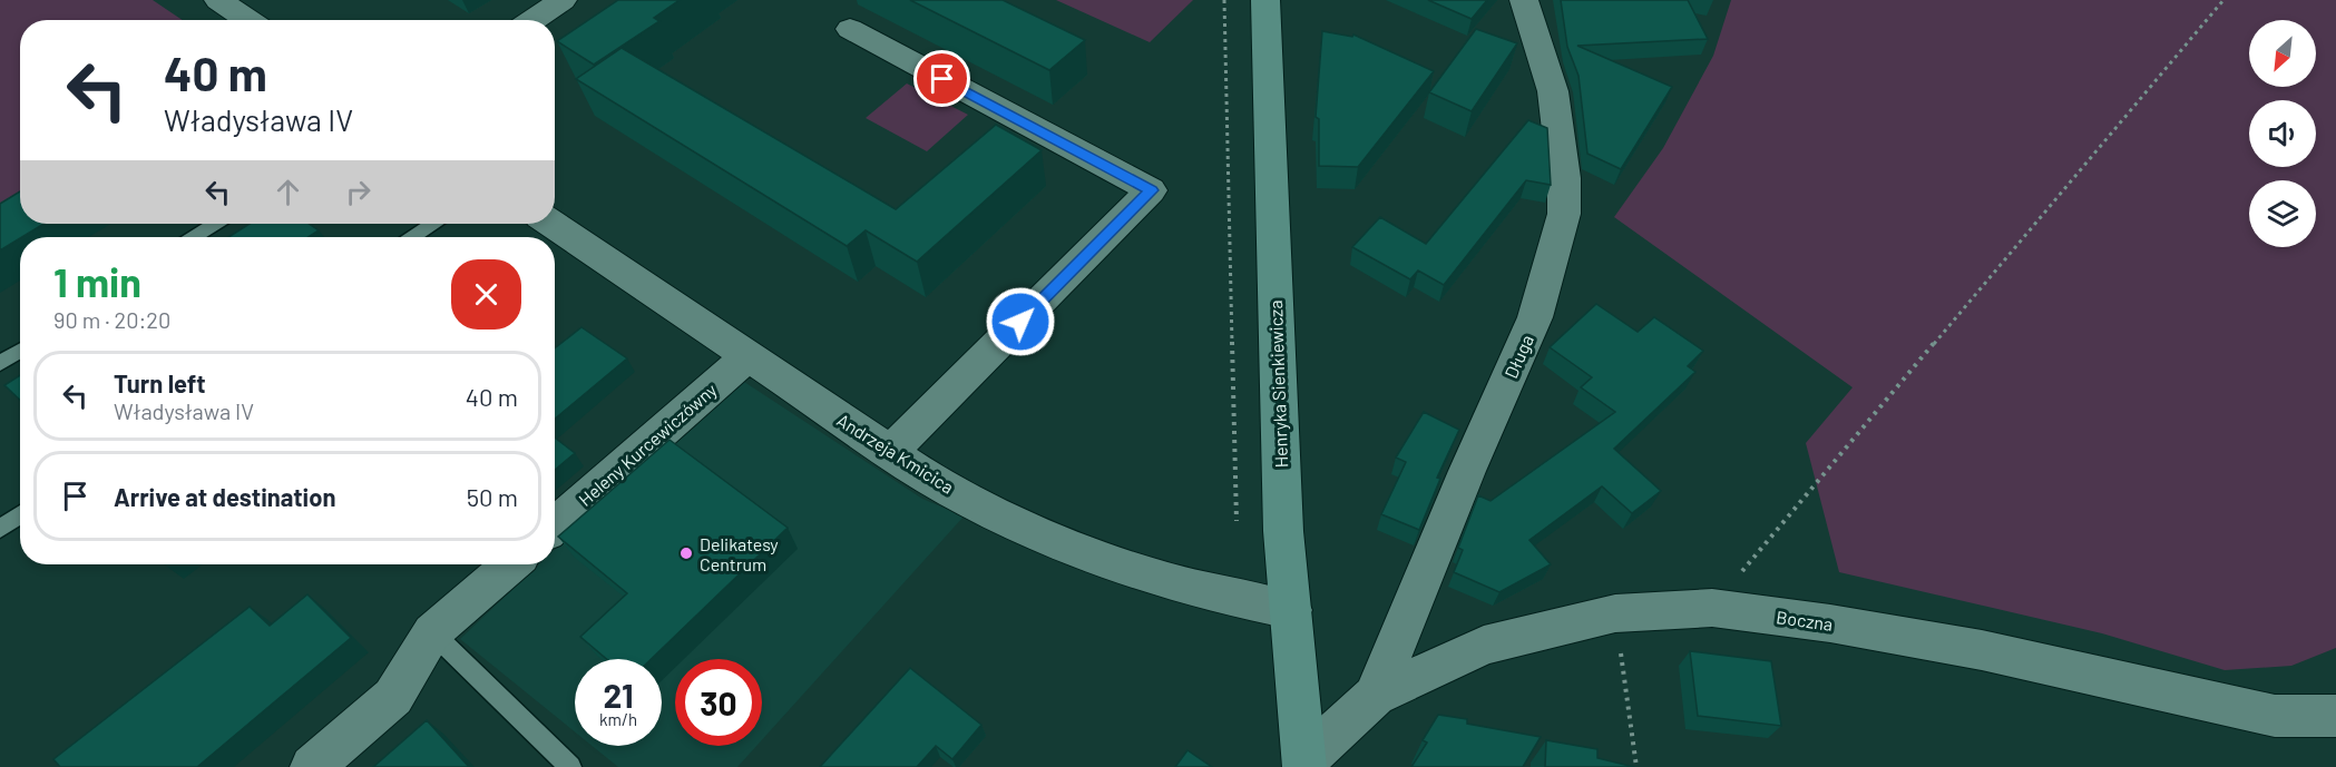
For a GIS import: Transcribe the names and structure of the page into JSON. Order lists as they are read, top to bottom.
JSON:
{
  "streets": {
    "street": [
      "Długa",
      "Henryka Sienkiewicza",
      "Heleny Kurcewiczówny",
      "Andrzeja Kmicica",
      "Boczna"
    ]
  },
  "crossings": [
    ["Długa", "Boczna"],
    ["Henryka Sienkiewicza", "Andrzeja Kmicica"],
    ["Henryka Sienkiewicza", "Boczna"],
    ["Heleny Kurcewiczówny", "Andrzeja Kmicica"]
  ],
  "places": ["Delikatesy Centrum"],
  "north": "bottom left",
  "page": {
    "turn": ["40 m", "Władysława IV"],
    "heading": ["1 min", "90 m · 20:20"],
    "list": [
      {
        "name": "Turn left",
        "note": "Władysława IV",
        "value": "40 m"
      },
      {
        "name": "Arrive at destination",
        "value": "50 m"
      }
    ],
    "speed": "21 km/h",
    "limit": "30"
  }
}
